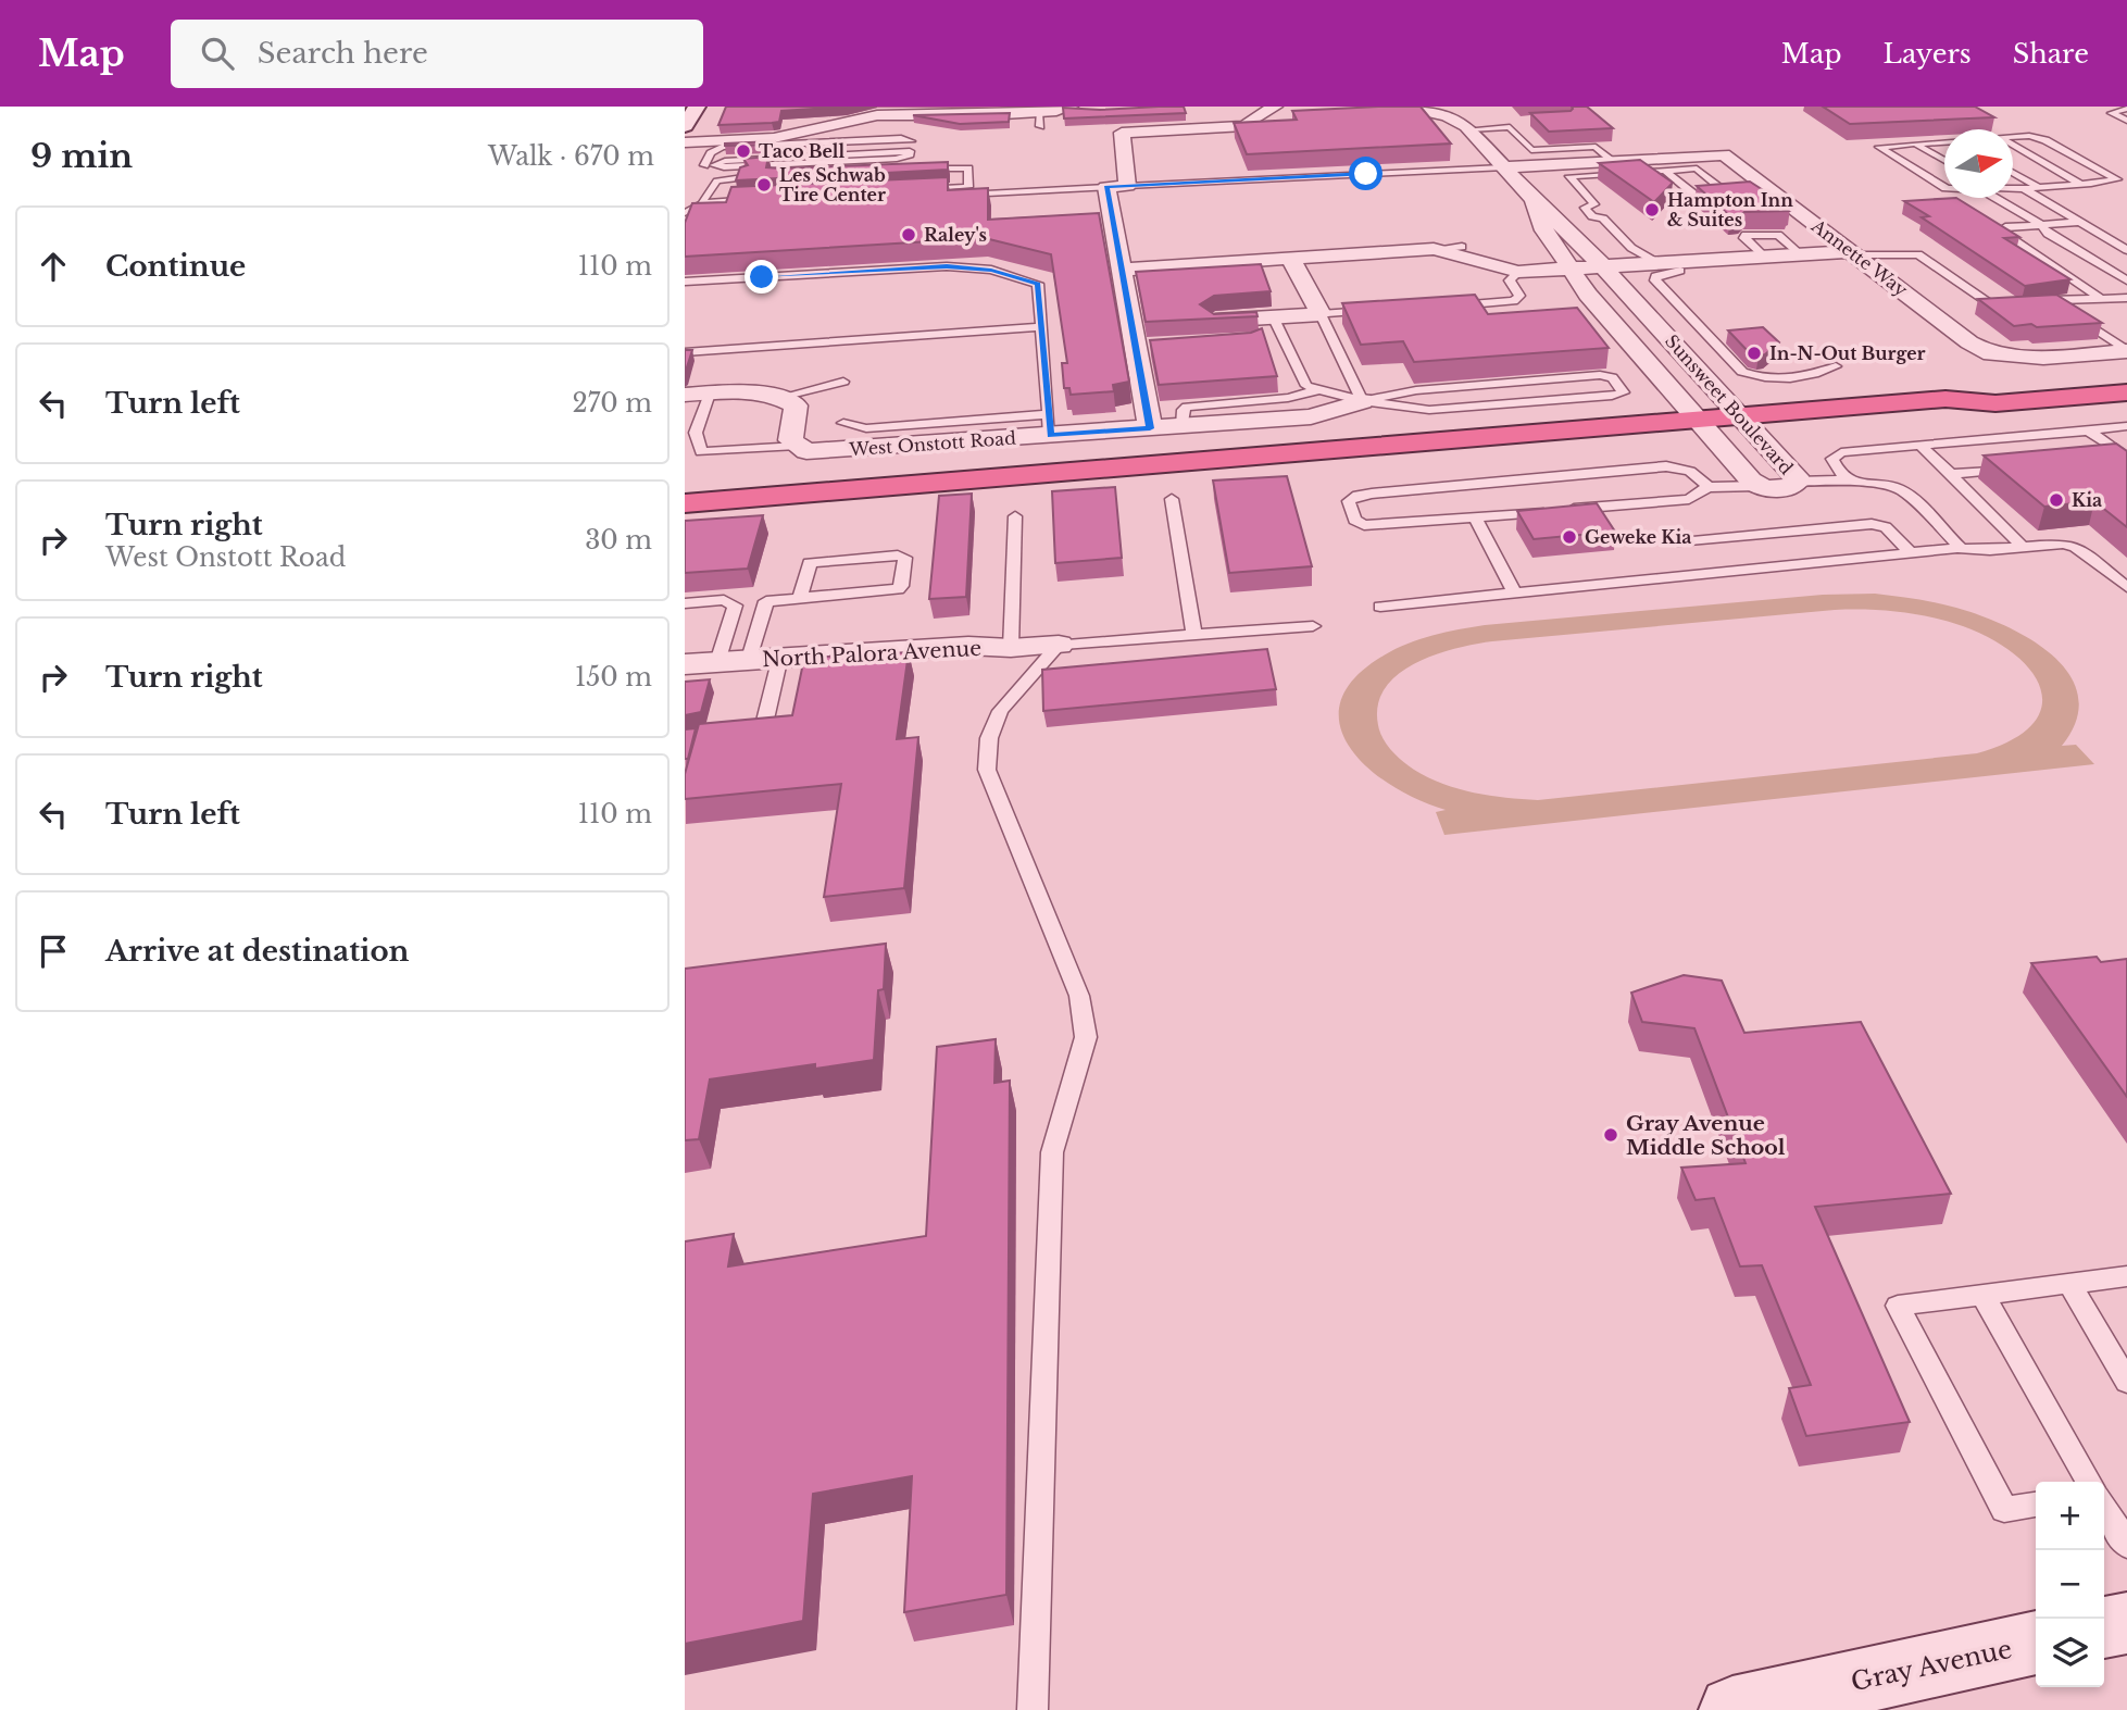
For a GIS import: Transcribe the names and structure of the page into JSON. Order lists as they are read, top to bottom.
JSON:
{
  "streets": {
    "main road": ["Gray Avenue"],
    "street": [
      "Annette Way",
      "Sunsweet Boulevard",
      "West Onstott Road",
      "North Palora Avenue"
    ]
  },
  "crossings": [
    ["Annette Way", "Sunsweet Boulevard"]
  ],
  "places": [
    "Taco Bell",
    "Les Schwab Tire Center",
    "Hampton Inn & Suites",
    "Raley's",
    "In-N-Out Burger",
    "Kia",
    "Geweke Kia",
    "Gray Avenue Middle School"
  ],
  "north": "right",
  "page": {
    "header": "Map",
    "search": "Search here",
    "nav": ["Map", "Layers", "Share"],
    "heading": ["9 min", "Walk · 670 m"],
    "list": [
      ["Continue", "110 m"],
      ["Turn left", "270 m"],
      ["Turn right", "West Onstott Road", "30 m"],
      ["Turn right", "150 m"],
      ["Turn left", "110 m"],
      "Arrive at destination"
    ],
    "map_buttons": ["+", "−"]
  }
}
